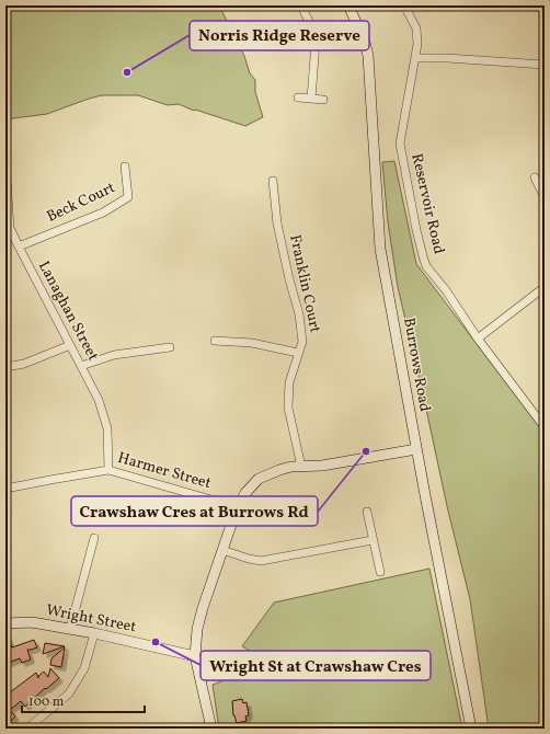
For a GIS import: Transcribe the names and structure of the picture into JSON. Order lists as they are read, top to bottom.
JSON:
{
  "streets": {
    "main road": ["Burrows Road", "Wright Street"],
    "street": [
      "Beck Court",
      "Reservoir Road",
      "Franklin Court",
      "Lanaghan Street",
      "Harmer Street"
    ]
  },
  "crossings": [
    ["Beck Court", "Lanaghan Street"],
    ["Lanaghan Street", "Harmer Street"]
  ],
  "places": ["Norris Ridge Reserve", "Crawshaw Cres at Burrows Rd", "Wright St at Crawshaw Cres"],
  "scale_bar": "100 m"
}
